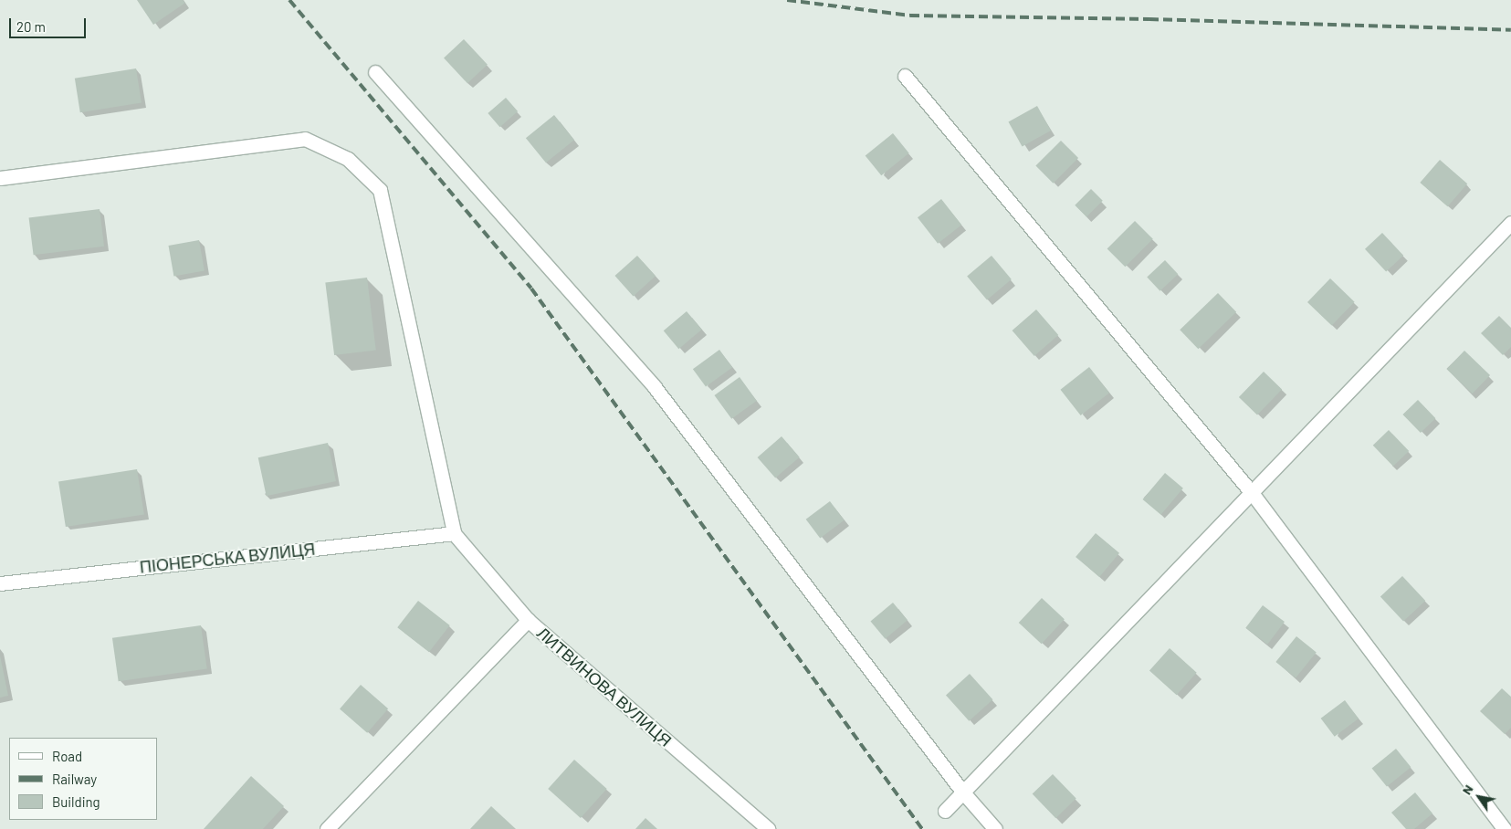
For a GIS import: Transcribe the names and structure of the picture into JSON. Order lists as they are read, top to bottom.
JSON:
{
  "streets": {
    "street": ["ПІОНЕРСЬКА ВУЛИЦЯ", "ЛИТВИНОВА ВУЛИЦЯ"]
  },
  "crossings": [
    ["ПІОНЕРСЬКА ВУЛИЦЯ", "ЛИТВИНОВА ВУЛИЦЯ"]
  ],
  "legend": ["Road", "Railway", "Building"],
  "scale_bar": "20 m",
  "north": "top left"
}
